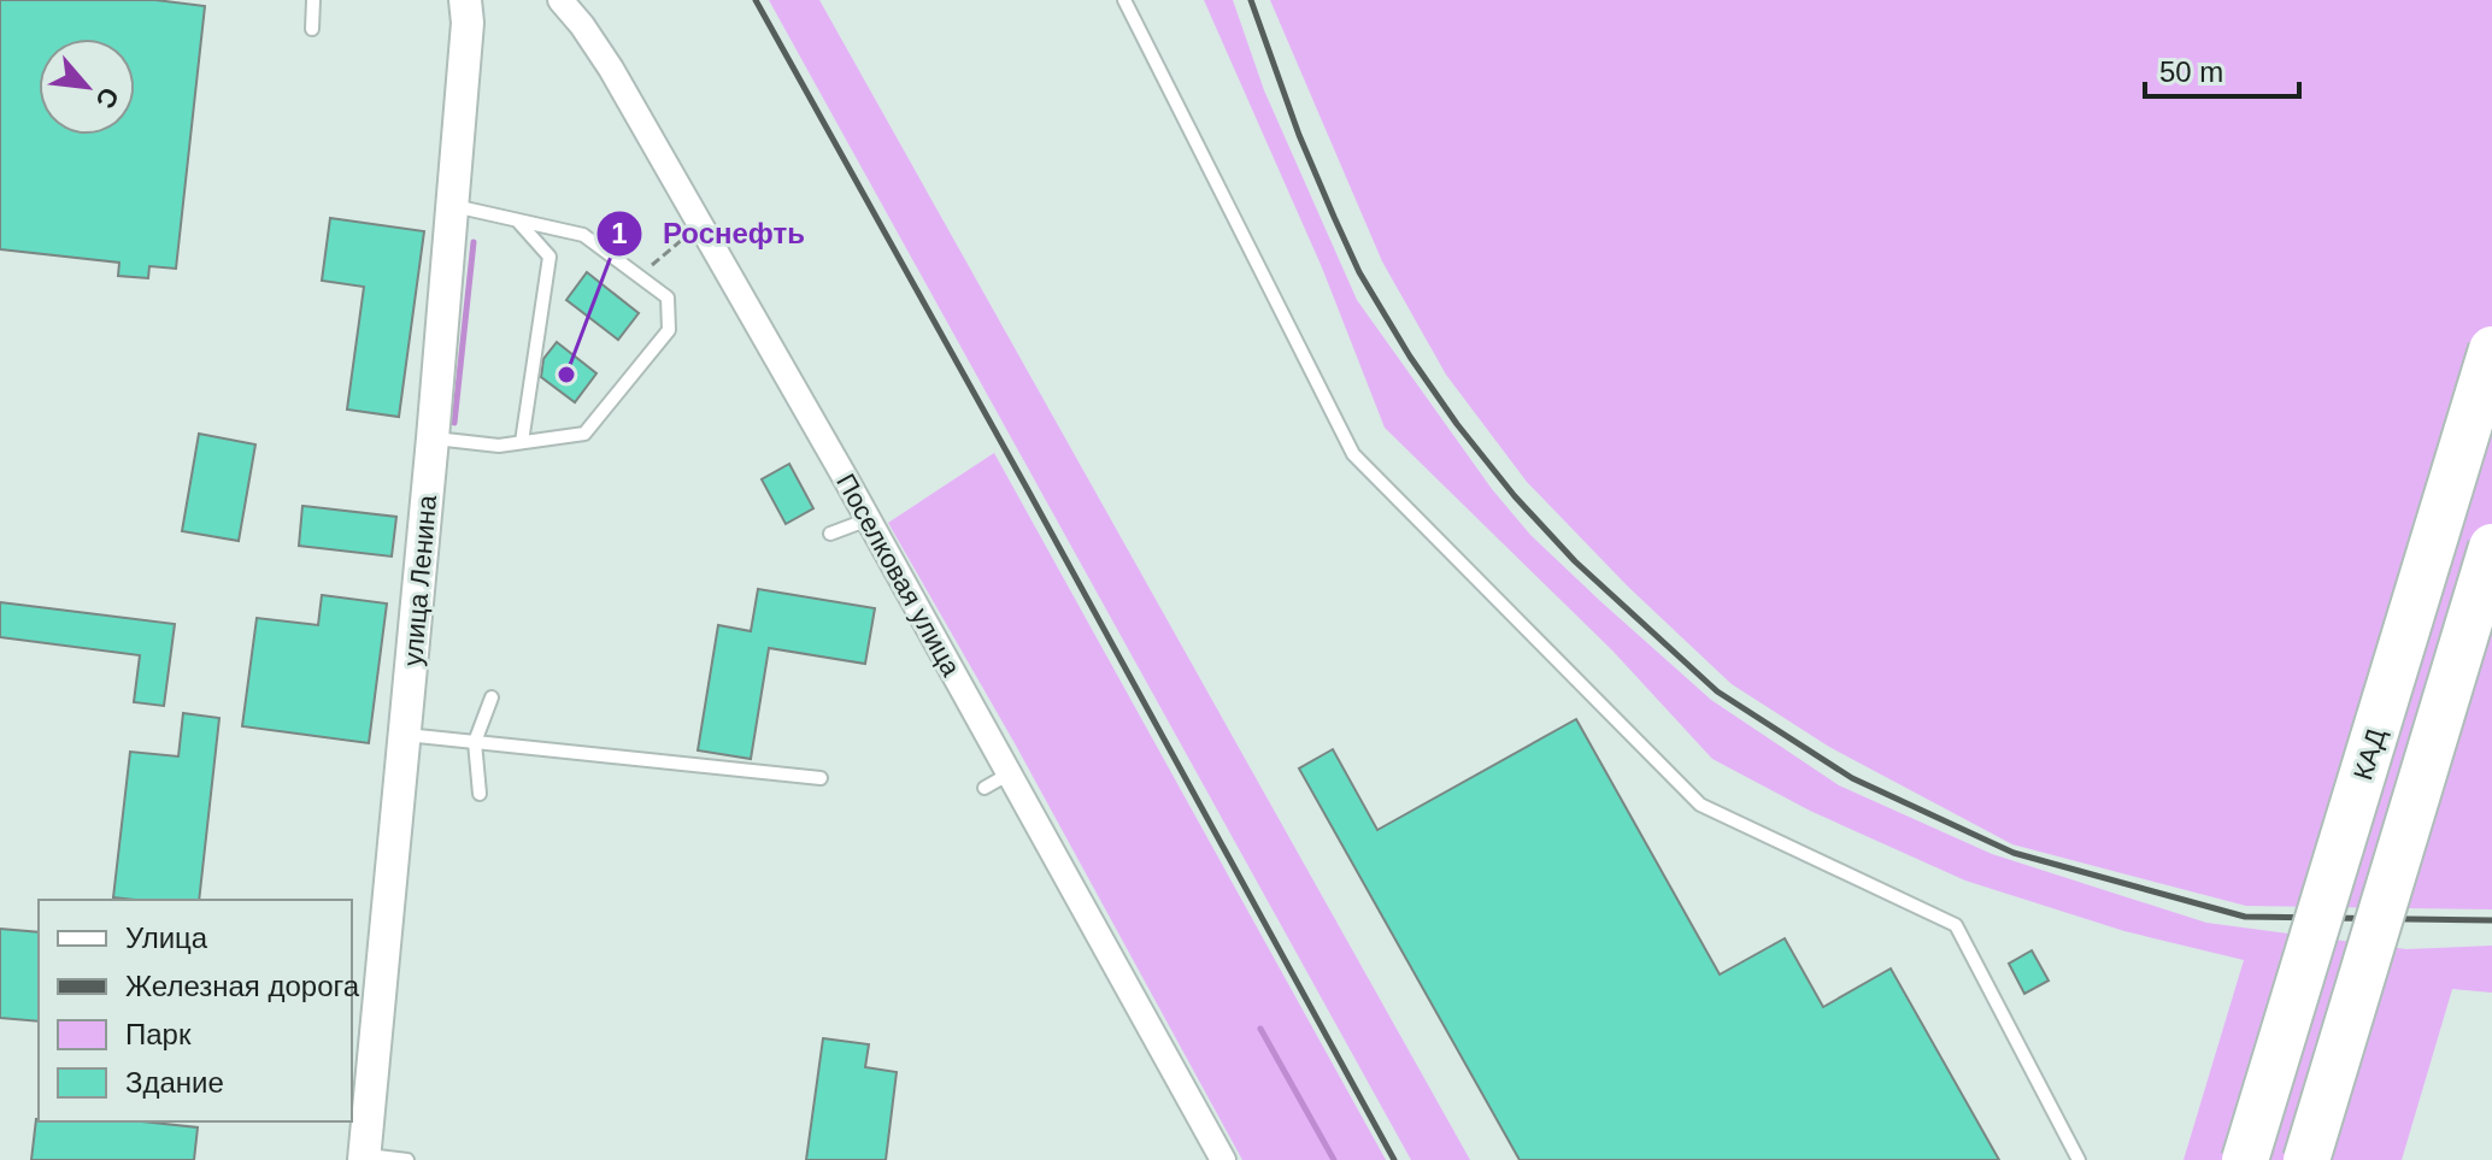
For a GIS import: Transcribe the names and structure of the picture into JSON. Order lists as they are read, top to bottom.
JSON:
{
  "streets": {
    "highway": ["КАД"],
    "street": ["Поселковая улица", "улица Ленина"]
  },
  "places": ["Роснефть"],
  "legend": [
    "Улица",
    "Железная дорога",
    "Парк",
    "Здание"
  ],
  "scale_bar": "50 m",
  "north": "bottom right"
}
